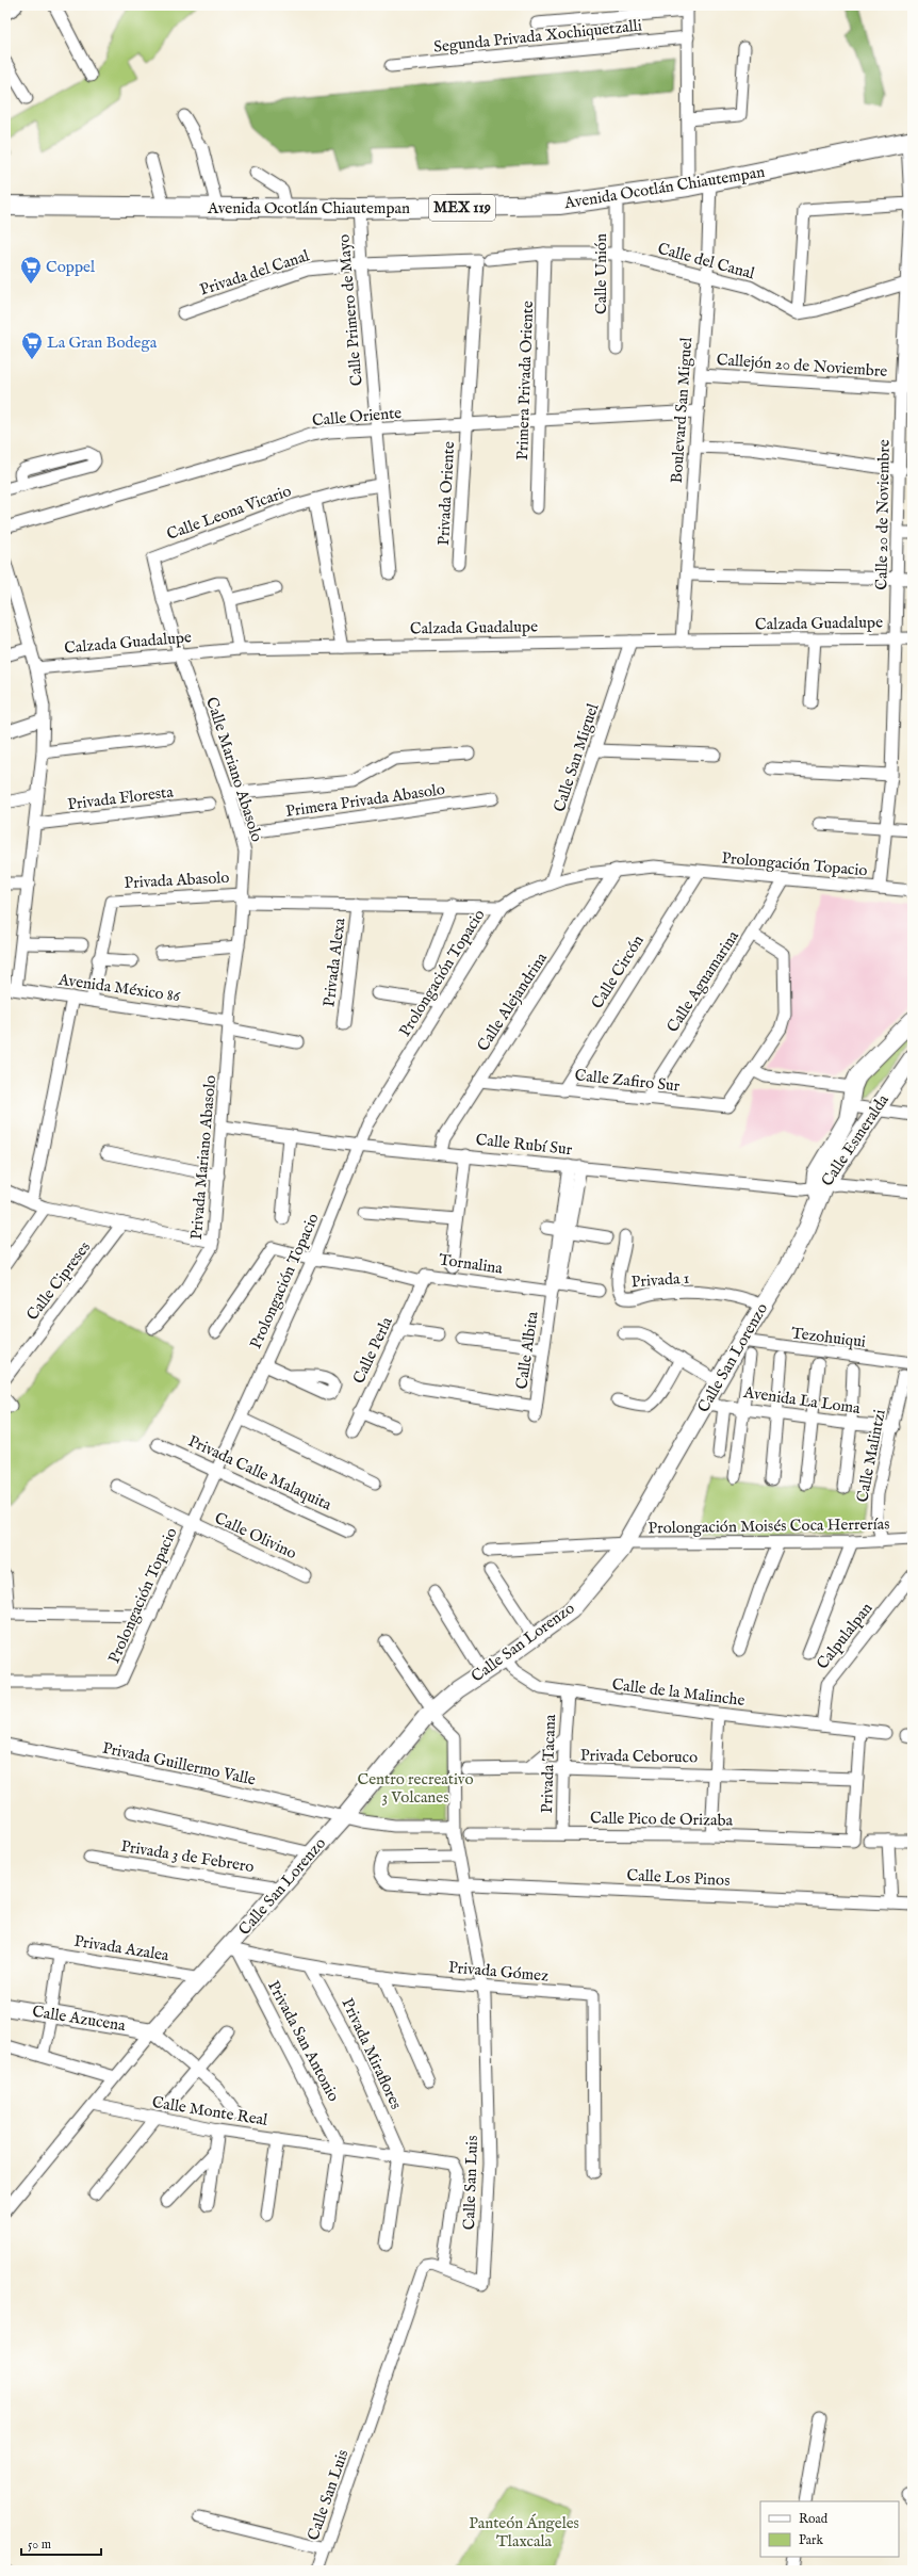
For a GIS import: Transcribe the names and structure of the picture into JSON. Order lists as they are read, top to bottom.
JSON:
{
  "streets": {
    "main road": ["Avenida Ocotlán Chiautempan", "MEX 119"],
    "street": [
      "Segunda Privada Xochiquetzalli",
      "Calle del Canal",
      "Privada del Canal",
      "Calle Unión",
      "Calle Primero de Mayo",
      "Callejón 20 de Noviembre",
      "Primera Privada Oriente",
      "Boulevard San Miguel",
      "Calle Oriente",
      "Privada Oriente",
      "Calle Leona Vicario",
      "Calle 20 de Noviembre",
      "Calzada Guadalupe",
      "Calle San Miguel",
      "Calle Mariano Abasolo",
      "Privada Floresta",
      "Primera Privada Abasolo",
      "Prolongación Topacio",
      "Privada Abasolo",
      "Privada Alexa",
      "Calle Circón",
      "Calle Aguamarina",
      "Avenida México 86",
      "Calle Alejandrina",
      "Calle Zafiro Sur",
      "Calle Esmeralda",
      "Calle Rubí Sur",
      "Privada Mariano Abasolo",
      "Tornalina",
      "Privada 1",
      "Calle Cipreses",
      "Tezohuiqui",
      "Calle Perla",
      "Calle Albita",
      "Calle San Lorenzo",
      "Avenida La Loma",
      "Calle Malintzi",
      "Privada Calle Malaquita",
      "Prolongación Moisés Coca Herrerías",
      "Calle Olivino",
      "Calpulalpan",
      "Calle de la Malinche",
      "Privada Ceboruco",
      "Privada Guillermo Valle",
      "Privada Tacana",
      "Calle Pico de Orizaba",
      "Privada 3 de Febrero",
      "Calle Los Pinos",
      "Privada Azalea",
      "Privada Gómez",
      "Calle Azucena",
      "Privada San Antonio",
      "Privada Miraflores",
      "Calle Monte Real",
      "Calle San Luis"
    ]
  },
  "crossings": [
    ["Avenida Ocotlán Chiautempan", "Calle Unión"],
    ["Avenida Ocotlán Chiautempan", "Calle Primero de Mayo"],
    ["Avenida Ocotlán Chiautempan", "Boulevard San Miguel"],
    ["Avenida Ocotlán Chiautempan", "Calle 20 de Noviembre"],
    ["Calle del Canal", "Privada del Canal"],
    ["Calle del Canal", "Calle Unión"],
    ["Calle del Canal", "Calle Primero de Mayo"],
    ["Calle del Canal", "Primera Privada Oriente"],
    ["Calle del Canal", "Boulevard San Miguel"],
    ["Calle del Canal", "Privada Oriente"],
    ["Privada del Canal", "Calle Primero de Mayo"],
    ["Calle Primero de Mayo", "Calle Oriente"],
    ["Calle Primero de Mayo", "Calle Leona Vicario"],
    ["Callejón 20 de Noviembre", "Boulevard San Miguel"],
    ["Callejón 20 de Noviembre", "Calle 20 de Noviembre"],
    ["Primera Privada Oriente", "Calle Oriente"],
    ["Boulevard San Miguel", "Calle Oriente"],
    ["Boulevard San Miguel", "Calzada Guadalupe"],
    ["Calle Oriente", "Privada Oriente"],
    ["Calle Leona Vicario", "Calzada Guadalupe"],
    ["Calle Leona Vicario", "Calle Mariano Abasolo"],
    ["Calle 20 de Noviembre", "Calzada Guadalupe"],
    ["Calle 20 de Noviembre", "Prolongación Topacio"],
    ["Calzada Guadalupe", "Calle San Miguel"],
    ["Calzada Guadalupe", "Calle Mariano Abasolo"],
    ["Calle San Miguel", "Prolongación Topacio"],
    ["Calle Mariano Abasolo", "Primera Privada Abasolo"],
    ["Calle Mariano Abasolo", "Prolongación Topacio"],
    ["Calle Mariano Abasolo", "Privada Abasolo"],
    ["Calle Mariano Abasolo", "Avenida México 86"],
    ["Calle Mariano Abasolo", "Privada Mariano Abasolo"],
    ["Prolongación Topacio", "Privada Abasolo"],
    ["Prolongación Topacio", "Privada Alexa"],
    ["Prolongación Topacio", "Calle Circón"],
    ["Prolongación Topacio", "Calle Aguamarina"],
    ["Prolongación Topacio", "Calle Alejandrina"],
    ["Prolongación Topacio", "Calle Rubí Sur"],
    ["Prolongación Topacio", "Tornalina"],
    ["Prolongación Topacio", "Privada Calle Malaquita"],
    ["Prolongación Topacio", "Calle Olivino"],
    ["Privada Abasolo", "Avenida México 86"],
    ["Calle Circón", "Calle Zafiro Sur"],
    ["Calle Aguamarina", "Calle Zafiro Sur"],
    ["Avenida México 86", "Privada Mariano Abasolo"],
    ["Calle Alejandrina", "Calle Zafiro Sur"],
    ["Calle Alejandrina", "Calle Rubí Sur"],
    ["Calle Esmeralda", "Calle Rubí Sur"],
    ["Calle Esmeralda", "Calle San Lorenzo"],
    ["Calle Rubí Sur", "Privada Mariano Abasolo"],
    ["Calle Rubí Sur", "Calle Albita"],
    ["Calle Rubí Sur", "Calle San Lorenzo"],
    ["Tornalina", "Calle Perla"],
    ["Tornalina", "Calle Albita"],
    ["Privada 1", "Calle San Lorenzo"],
    ["Tezohuiqui", "Calle San Lorenzo"],
    ["Calle San Lorenzo", "Avenida La Loma"],
    ["Calle San Lorenzo", "Prolongación Moisés Coca Herrerías"],
    ["Calle San Lorenzo", "Calle de la Malinche"],
    ["Calle San Lorenzo", "Privada Guillermo Valle"],
    ["Calle San Lorenzo", "Privada 3 de Febrero"],
    ["Calle San Lorenzo", "Privada Azalea"],
    ["Calle San Lorenzo", "Privada Gómez"],
    ["Calle San Lorenzo", "Calle Azucena"],
    ["Calle San Lorenzo", "Privada San Antonio"],
    ["Calle San Lorenzo", "Calle San Luis"],
    ["Avenida La Loma", "Calle Malintzi"],
    ["Calle Malintzi", "Prolongación Moisés Coca Herrerías"],
    ["Calpulalpan", "Calle de la Malinche"],
    ["Calle de la Malinche", "Privada Tacana"],
    ["Privada Ceboruco", "Privada Tacana"],
    ["Privada Ceboruco", "Calle Pico de Orizaba"],
    ["Privada Guillermo Valle", "Calle San Luis"],
    ["Privada Tacana", "Calle Pico de Orizaba"],
    ["Calle Los Pinos", "Calle San Luis"],
    ["Privada Gómez", "Privada San Antonio"],
    ["Privada Gómez", "Privada Miraflores"],
    ["Privada Gómez", "Calle San Luis"],
    ["Privada San Antonio", "Calle Monte Real"],
    ["Privada Miraflores", "Calle Monte Real"]
  ],
  "parks": ["Centro recreativo 3 Volcanes", "Panteón Ángeles Tlaxcala"],
  "places": {
    "supermarket": ["Coppel", "La Gran Bodega"]
  },
  "legend": ["Road", "Park"],
  "scale_bar": "50 m"
}
